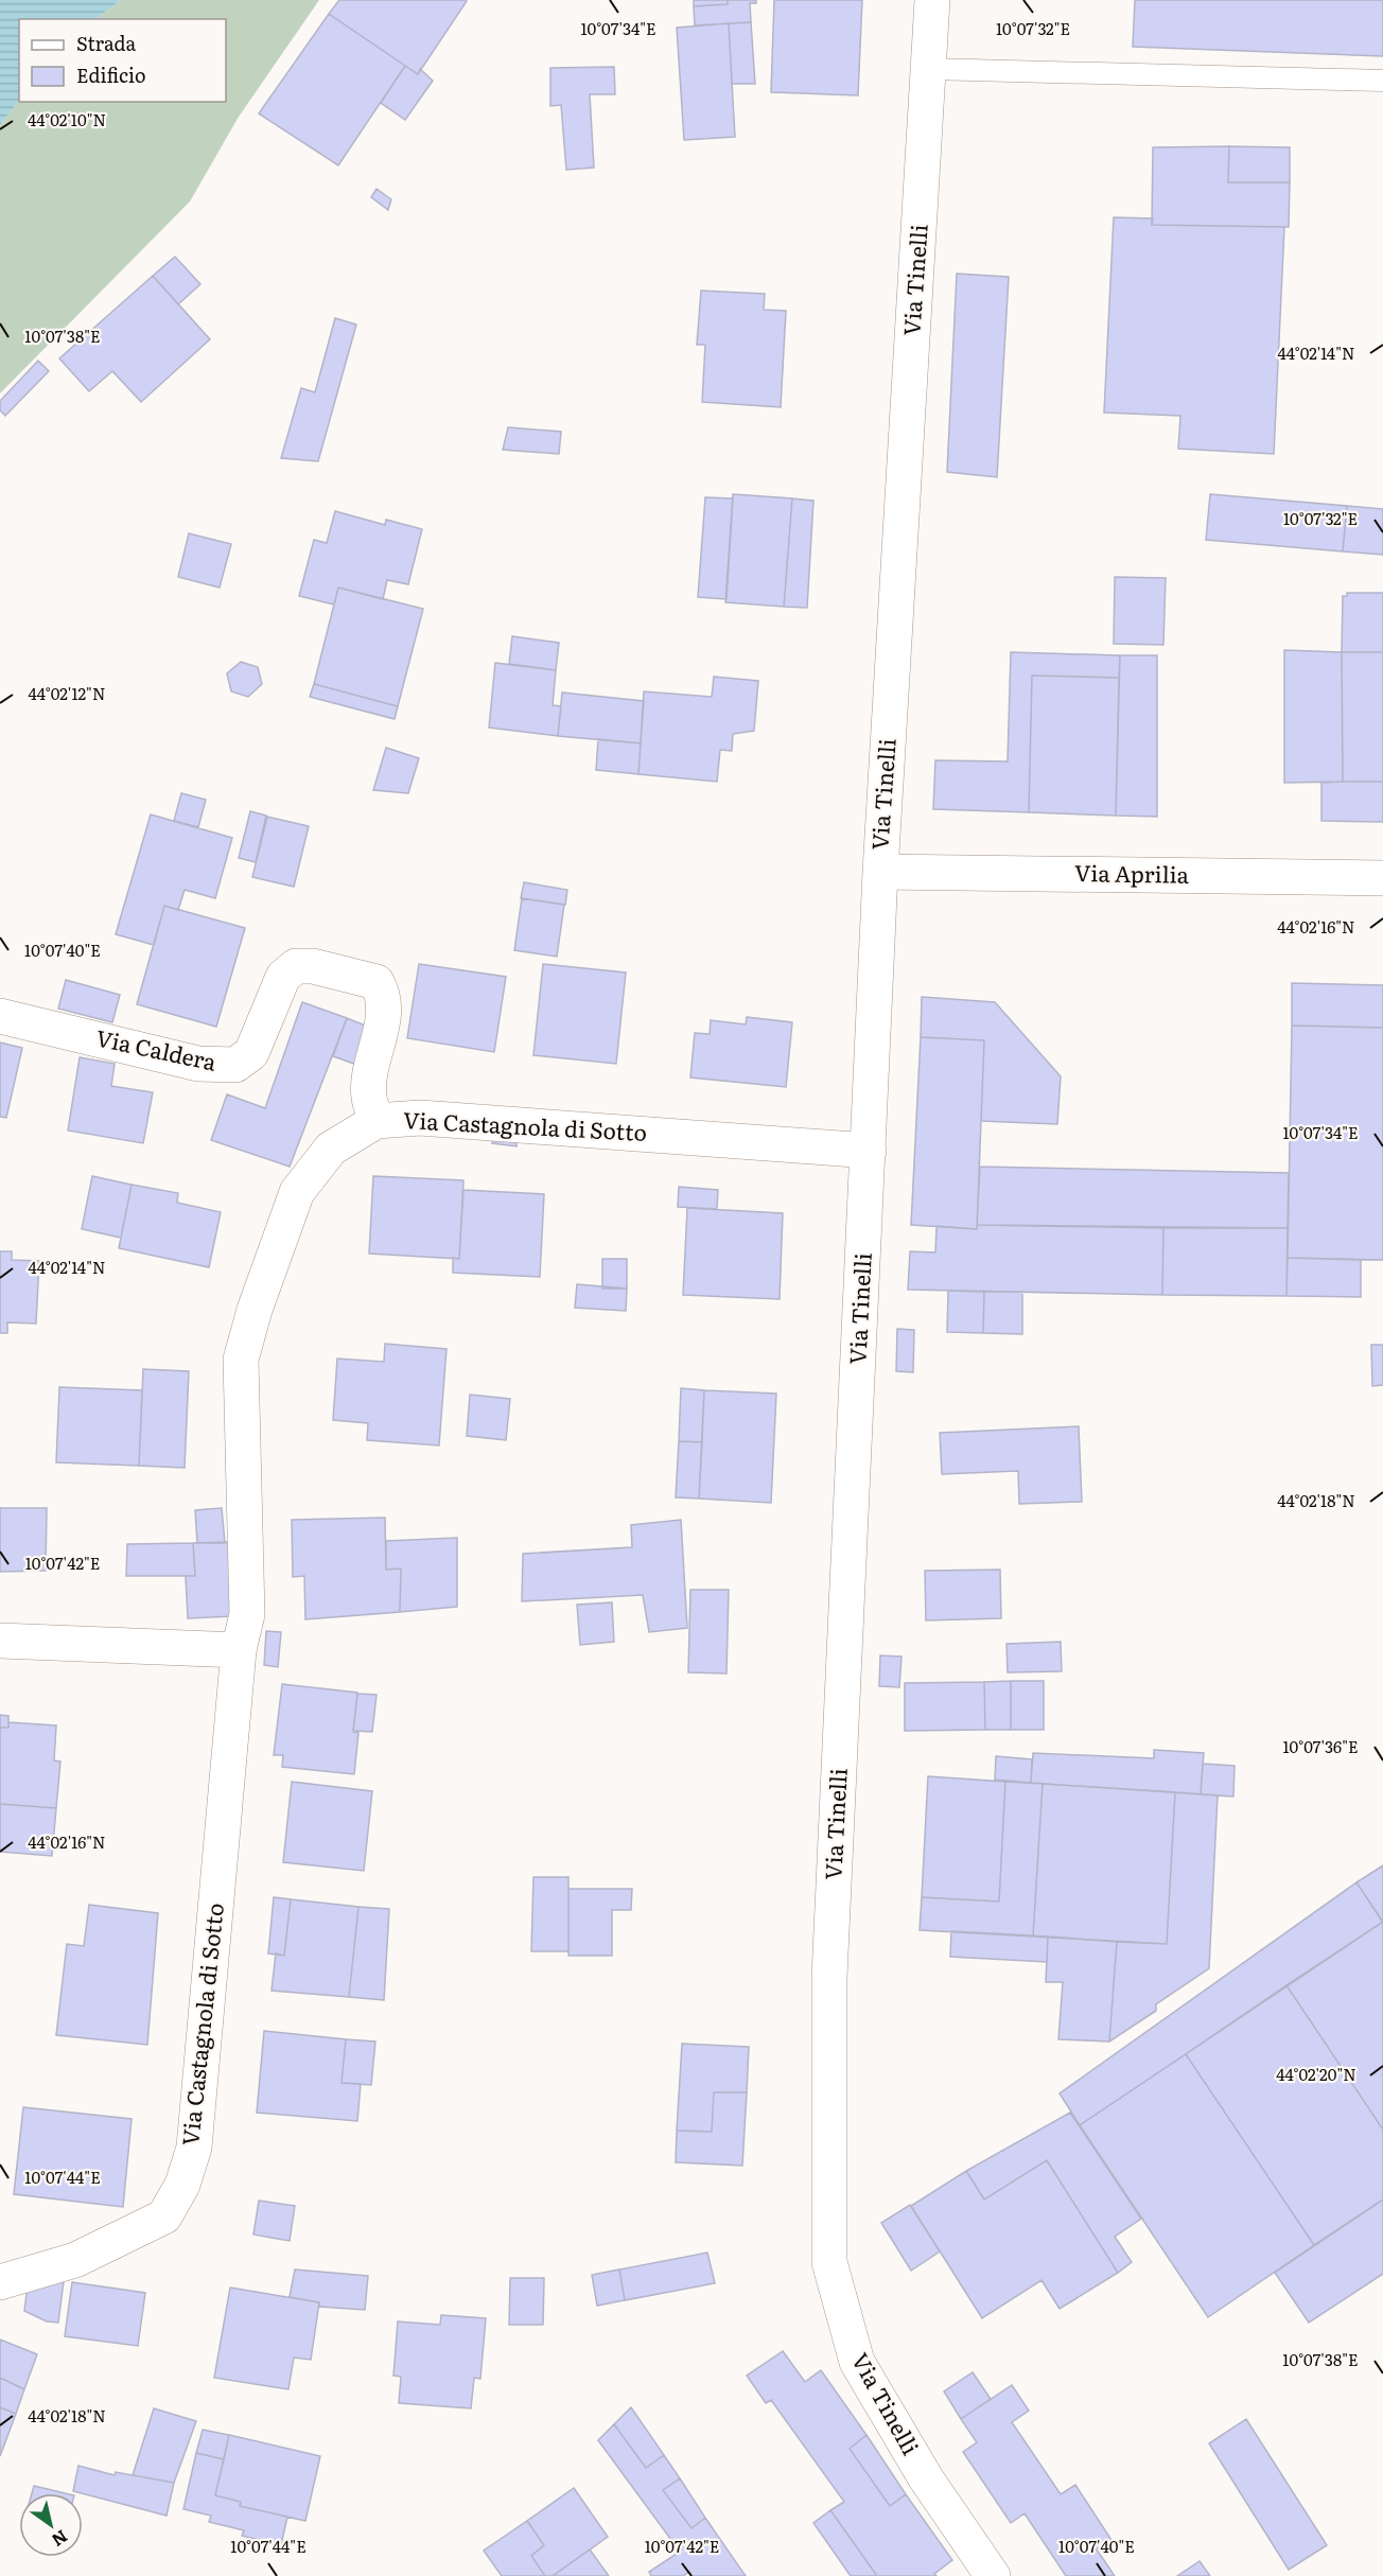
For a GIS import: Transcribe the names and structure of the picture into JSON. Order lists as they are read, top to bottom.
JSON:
{
  "streets": {
    "street": [
      "Via Tinelli",
      "Via Aprilia",
      "Via Caldera",
      "Via Castagnola di Sotto"
    ]
  },
  "crossings": [
    ["Via Tinelli", "Via Aprilia"],
    ["Via Tinelli", "Via Castagnola di Sotto"],
    ["Via Caldera", "Via Castagnola di Sotto"]
  ],
  "legend": ["Strada", "Edificio"],
  "north": "bottom right",
  "coordinates": [
    "10°07'34\"E",
    "10°07'32\"E",
    "44°02'10\"N",
    "10°07'38\"E",
    "44°02'14\"N",
    "44°02'12\"N",
    "44°02'16\"N",
    "10°07'40\"E",
    "44°02'18\"N",
    "10°07'42\"E",
    "10°07'36\"E",
    "44°02'20\"N",
    "10°07'44\"E"
  ]
}
